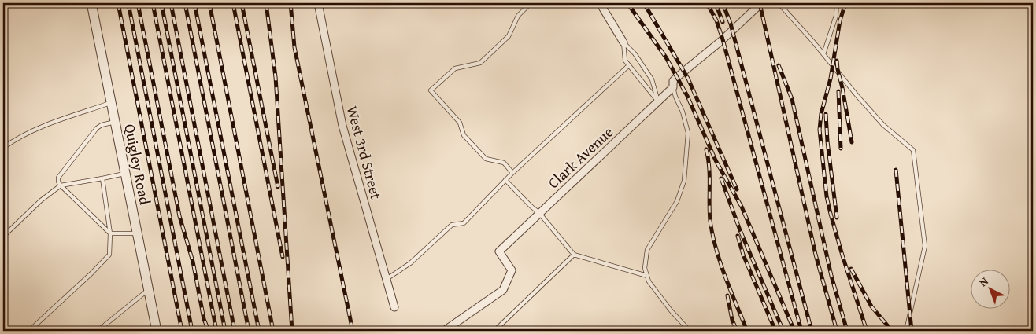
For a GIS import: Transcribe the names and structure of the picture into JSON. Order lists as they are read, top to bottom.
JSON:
{
  "streets": {
    "street": ["West 3rd Street", "Clark Avenue", "Quigley Road"]
  },
  "north": "top left"
}
